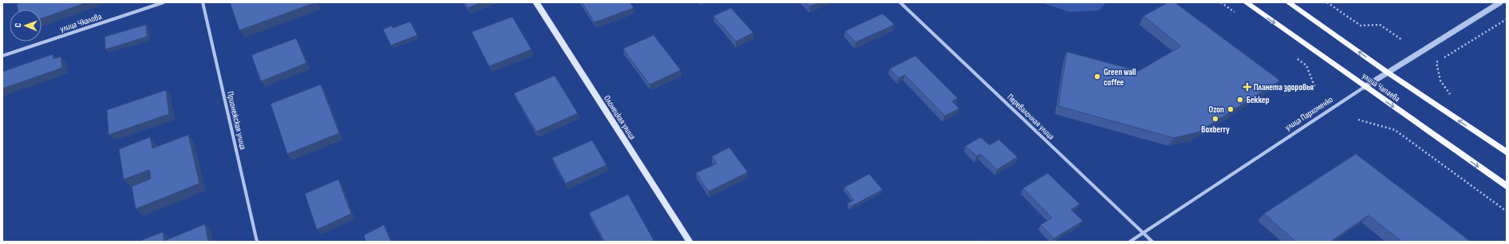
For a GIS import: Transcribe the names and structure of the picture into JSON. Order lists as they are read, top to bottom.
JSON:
{
  "streets": {
    "main road": ["улица Чапаева", "Олонецкая улица"],
    "street": [
      "улица Чкалова",
      "улица Пархоменко",
      "Перевалочная улица",
      "Прионежская улица"
    ]
  },
  "crossings": [
    ["улица Чапаева", "улица Пархоменко"],
    ["улица Пархоменко", "Перевалочная улица"]
  ],
  "places": {
    "other": [
      "Green wall coffee",
      "Беккер",
      "Ozon",
      "Boxberry"
    ],
    "health": ["Планета здоровья"]
  },
  "north": "left"
}
